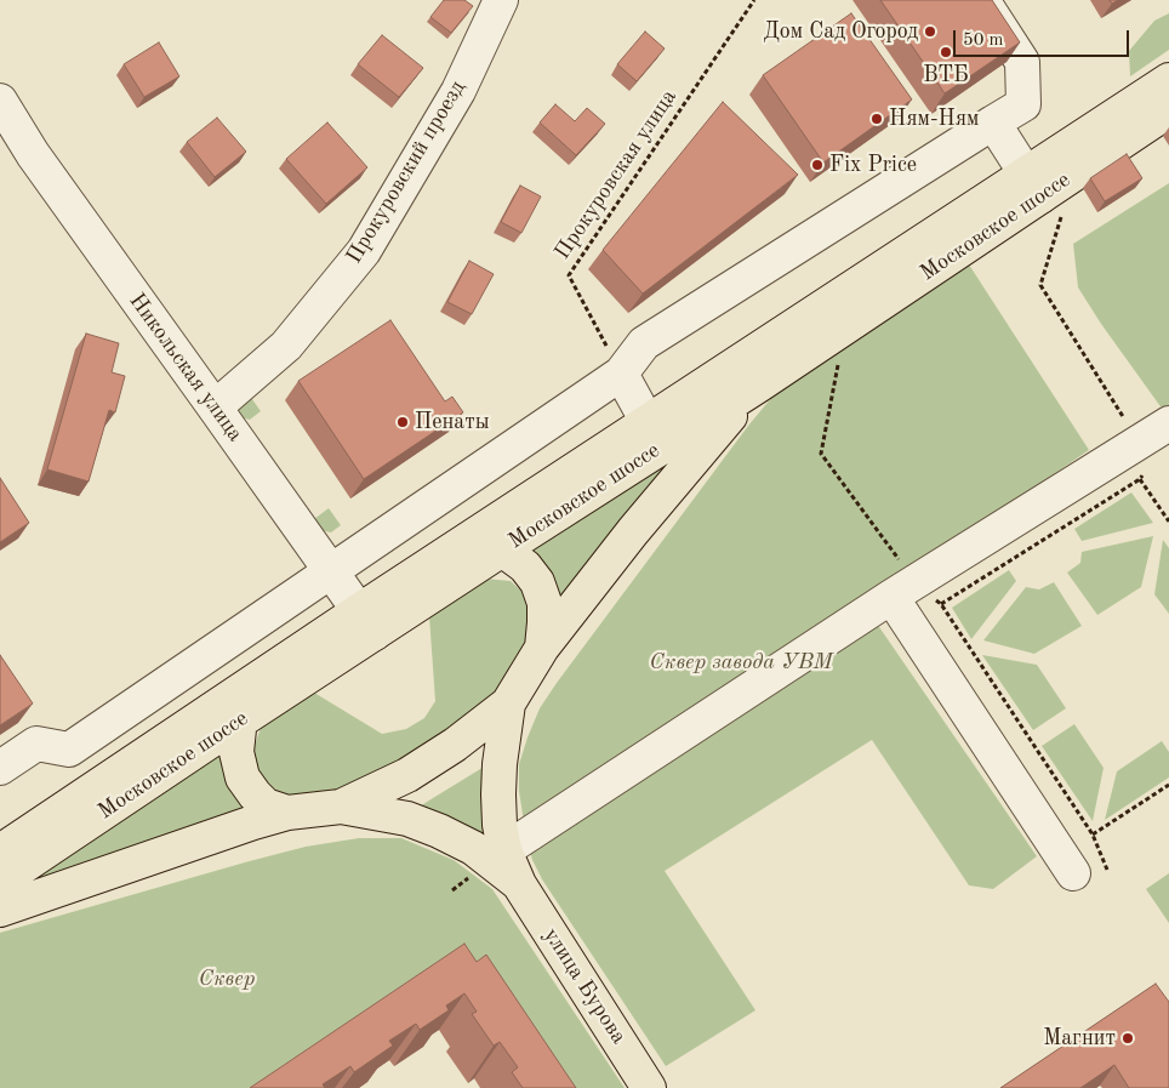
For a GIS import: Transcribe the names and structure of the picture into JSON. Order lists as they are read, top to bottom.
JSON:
{
  "streets": {
    "main road": ["Московское шоссе", "улица Бурова"],
    "street": ["Прокуровский проезд", "Никольская улица"],
    "path": ["Прокуровская улица"]
  },
  "crossings": [
    ["Прокуровский проезд", "Никольская улица"],
    ["Московское шоссе", "Никольская улица"]
  ],
  "parks": ["Сквер завода УВМ", "Сквер"],
  "places": [
    "Дом Сад Огород",
    "ВТБ",
    "Ням-Ням",
    "Fix Price",
    "Пенаты",
    "Магнит"
  ],
  "scale_bar": "50 m"
}
